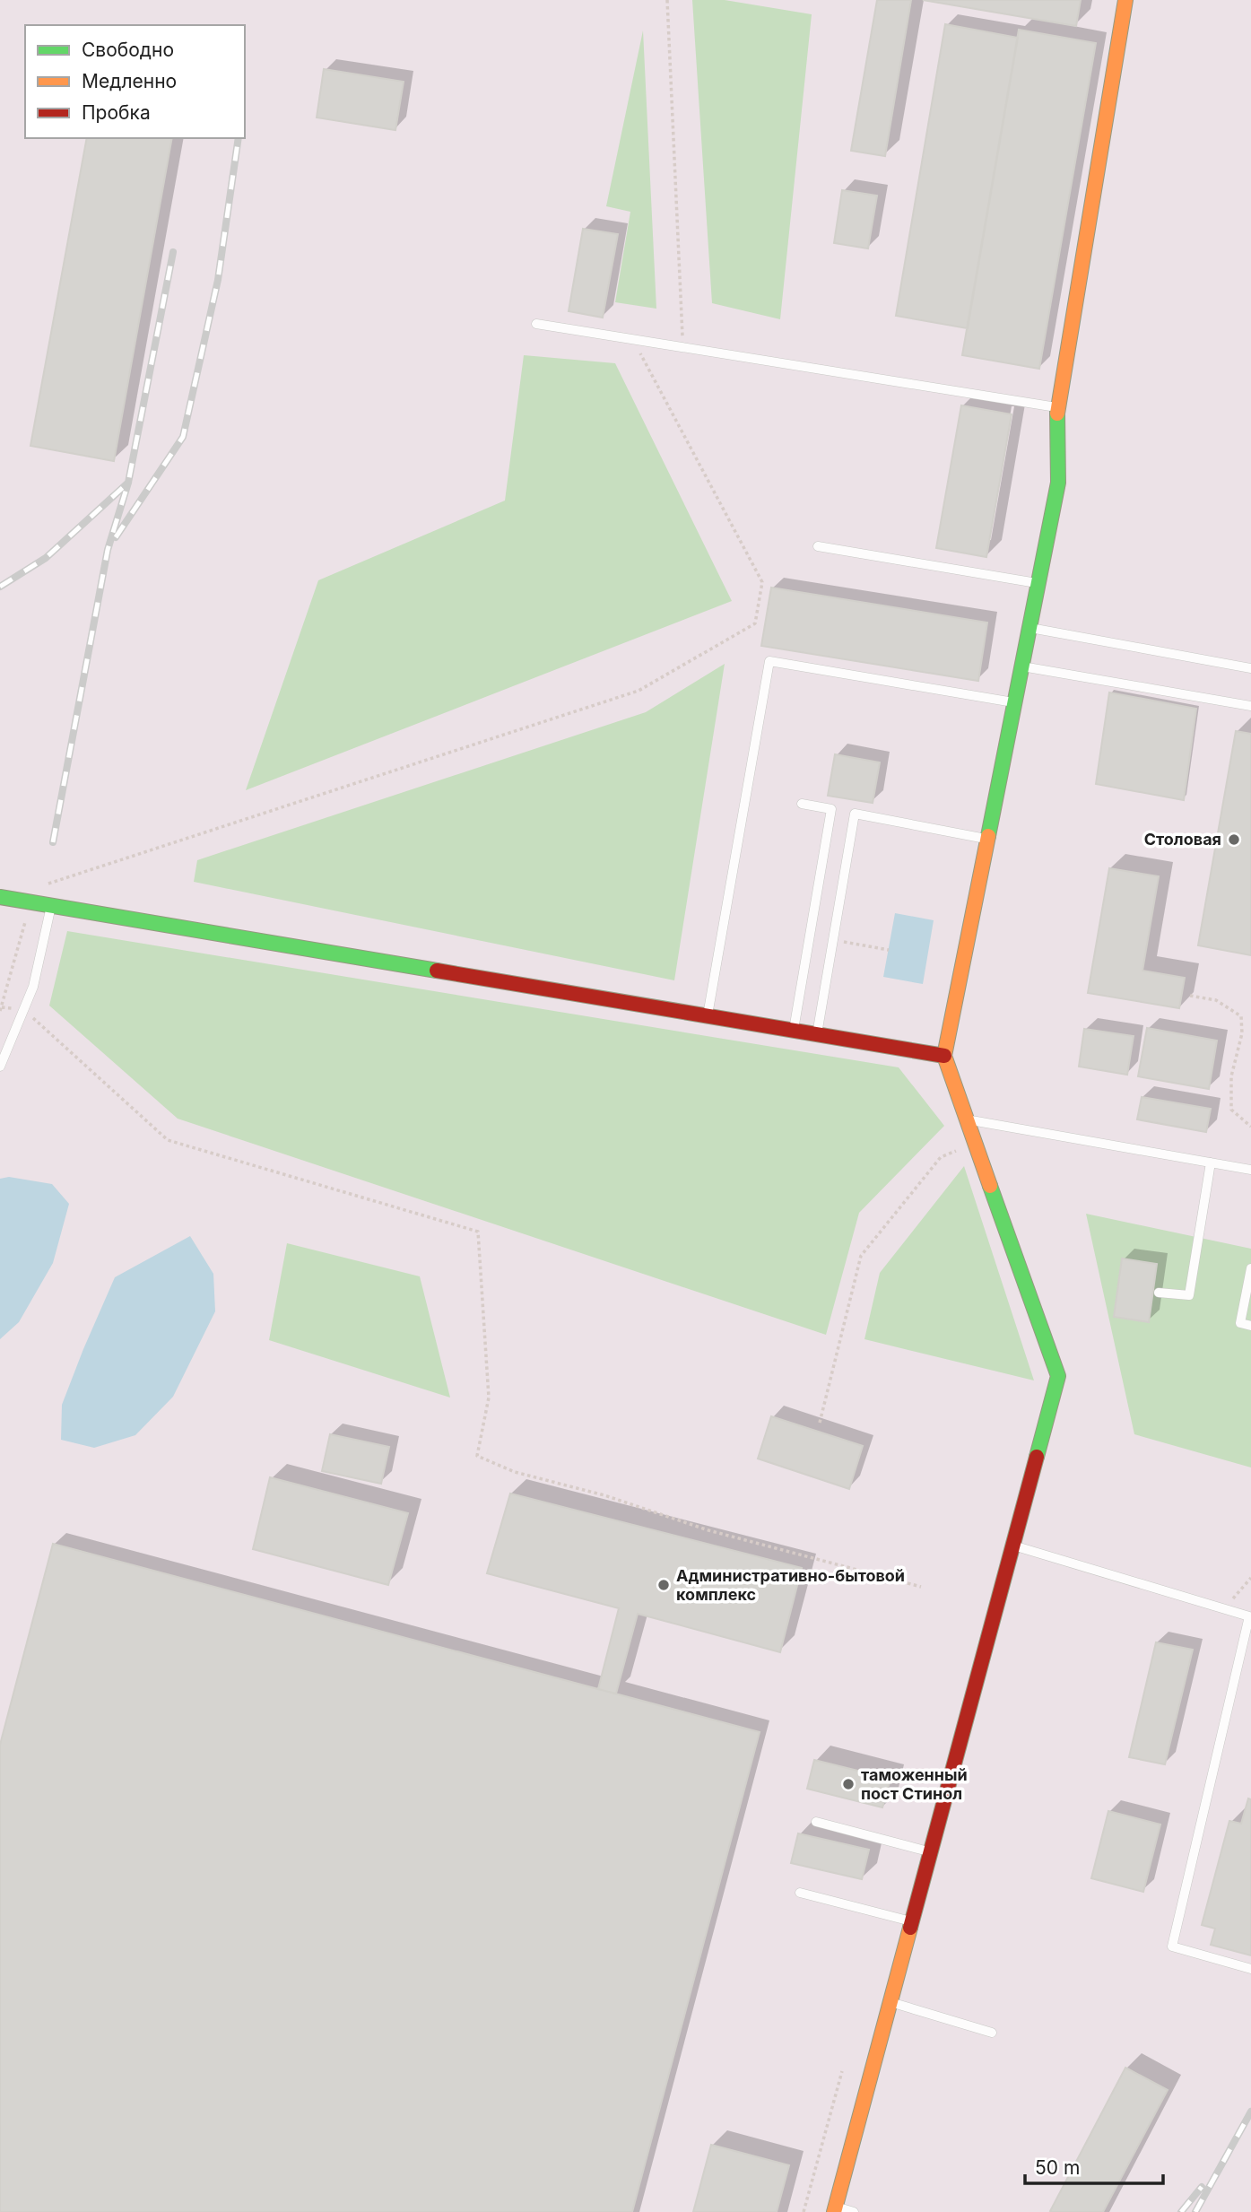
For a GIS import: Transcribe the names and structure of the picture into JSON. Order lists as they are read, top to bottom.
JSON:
{
  "places": ["Столовая", "Административно-бытовой комплекс", "таможенный пост Стинол"],
  "legend": ["Свободно", "Медленно", "Пробка"],
  "scale_bar": "50 m"
}
